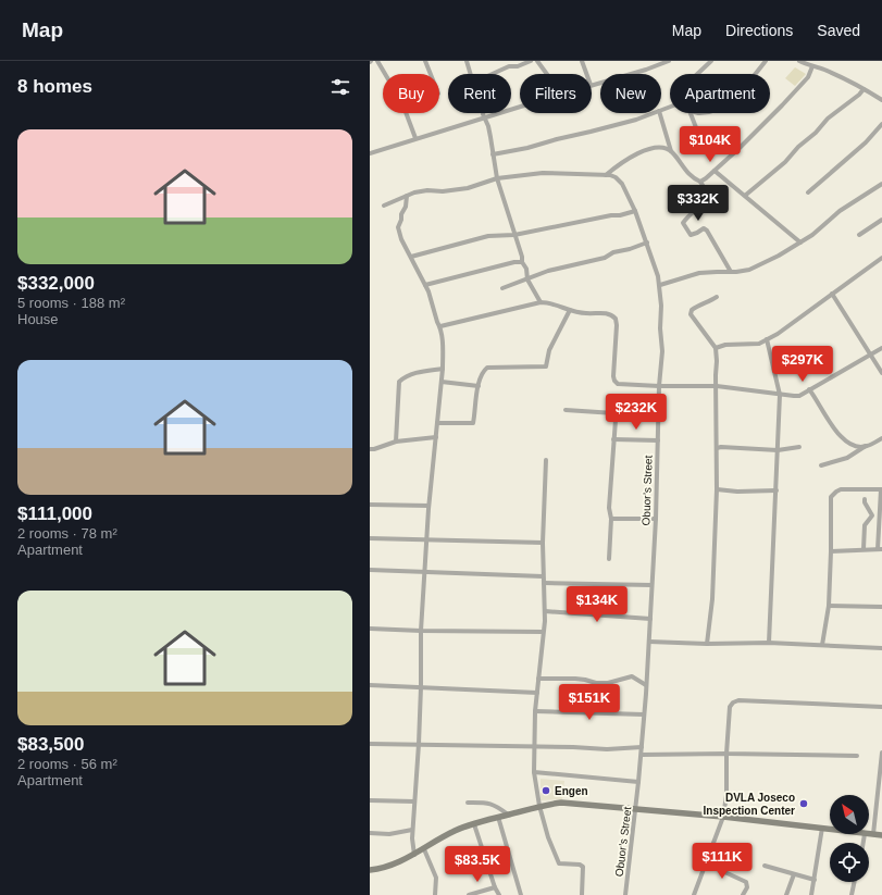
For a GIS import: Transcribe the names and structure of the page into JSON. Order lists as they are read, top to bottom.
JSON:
{
  "streets": {
    "street": ["Obuor’s Street"]
  },
  "places": ["Engen", "DVLA Joseco Inspection Center"],
  "north": "top left",
  "page": {
    "header": "Map",
    "nav": ["Map", "Directions", "Saved"],
    "heading": "8 homes",
    "chip": [
      "Buy",
      "Rent",
      "Filters",
      "New",
      "Apartment"
    ],
    "list": [
      {
        "name": "$332,000",
        "note": "5 rooms · 188 m² · House"
      },
      {
        "name": "$111,000",
        "note": "2 rooms · 78 m² · Apartment"
      },
      {
        "name": "$83,500",
        "note": "2 rooms · 56 m² · Apartment"
      }
    ],
    "price": [
      "$104K",
      "$332K",
      "$297K",
      "$232K",
      "$134K",
      "$151K",
      "$111K",
      "$83.5K"
    ]
  }
}
